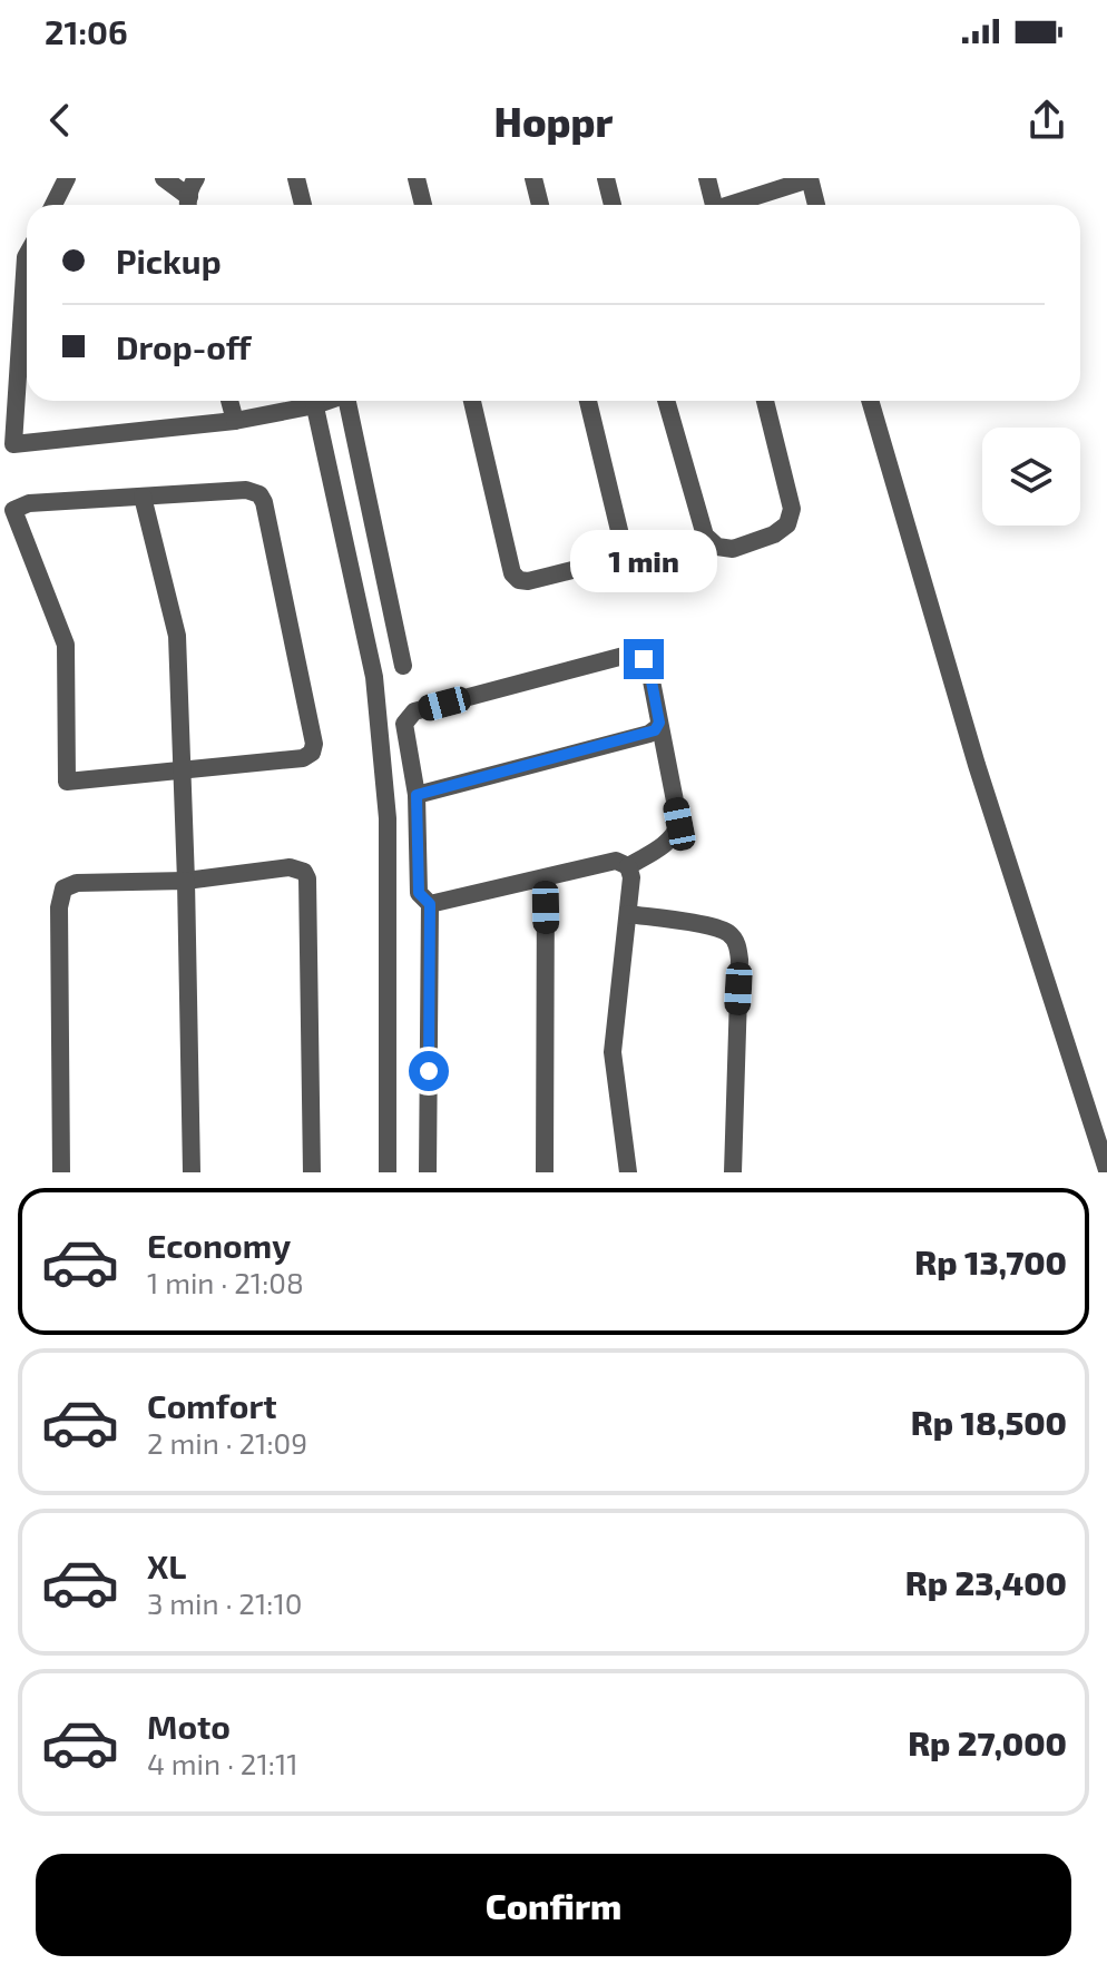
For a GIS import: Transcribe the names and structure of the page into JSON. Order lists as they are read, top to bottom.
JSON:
{
  "page": {
    "status": "21:06",
    "header": "Hoppr",
    "banner": ["Pickup", "Drop-off"],
    "bubble": "1 min",
    "list": [
      {
        "name": "Economy",
        "note": "1 min · 21:08",
        "value": "Rp 13,700"
      },
      {
        "name": "Comfort",
        "note": "2 min · 21:09",
        "value": "Rp 18,500"
      },
      {
        "name": "XL",
        "note": "3 min · 21:10",
        "value": "Rp 23,400"
      },
      {
        "name": "Moto",
        "note": "4 min · 21:11",
        "value": "Rp 27,000"
      }
    ],
    "buttons": "Confirm"
  }
}
